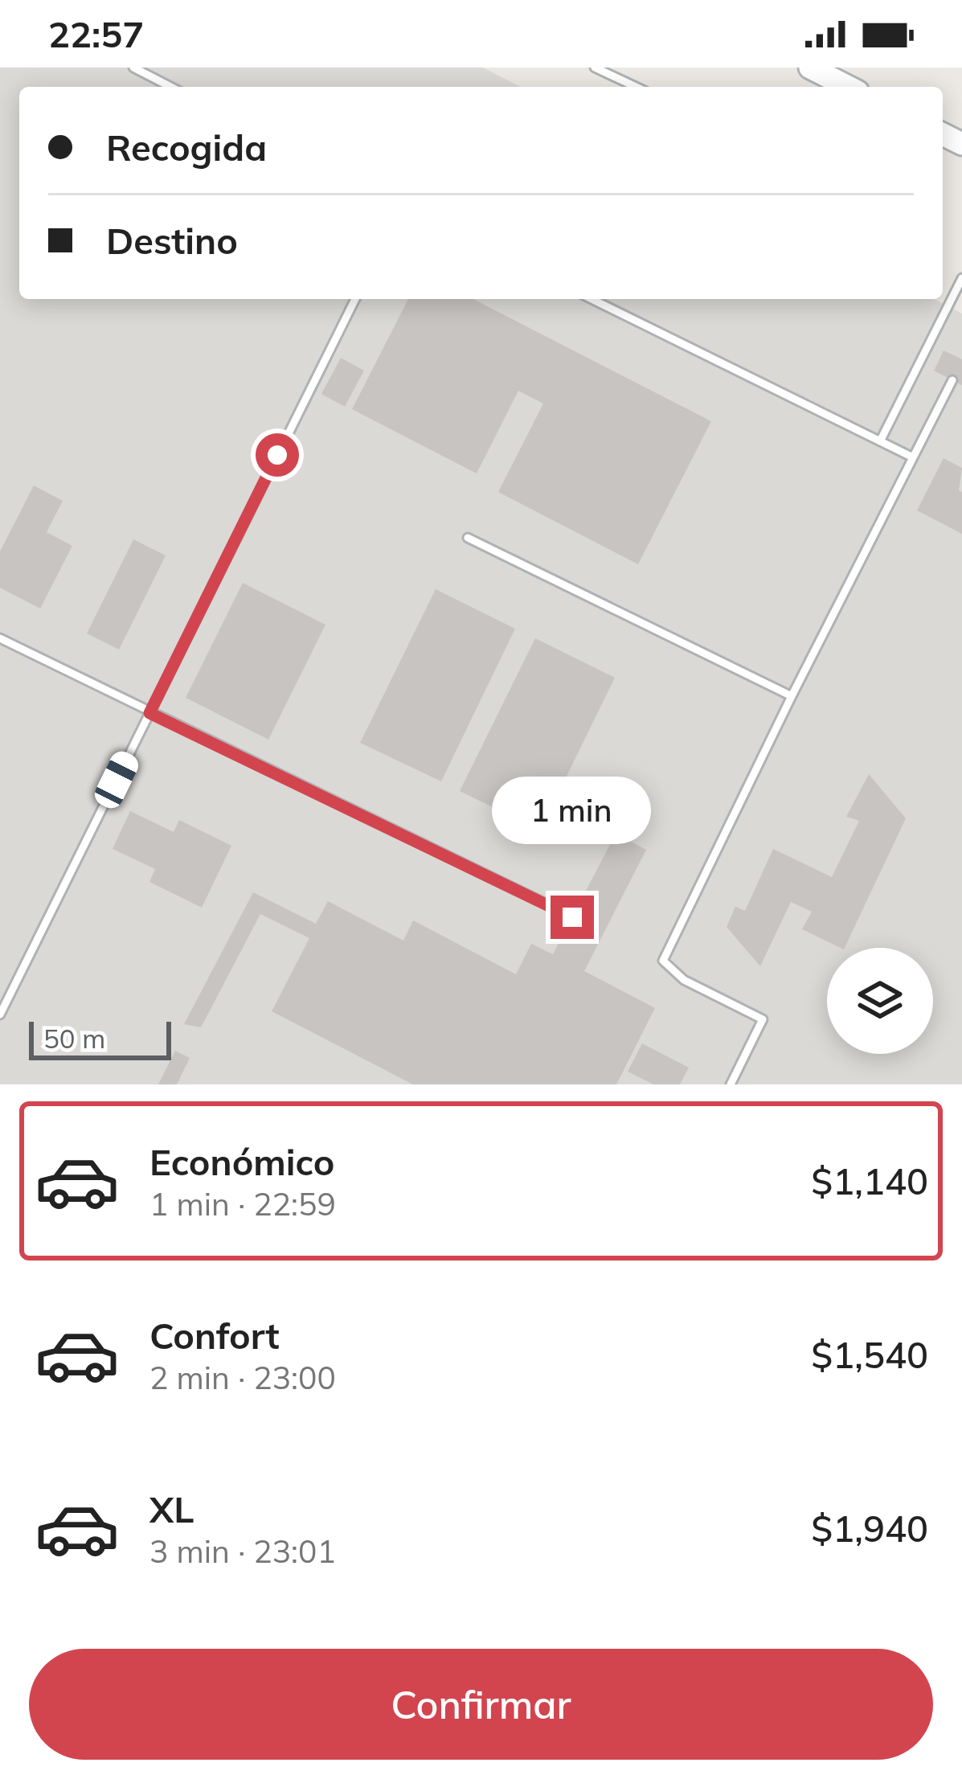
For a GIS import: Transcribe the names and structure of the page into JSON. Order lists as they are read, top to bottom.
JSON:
{
  "scale_bar": "50 m",
  "page": {
    "status": "22:57",
    "banner": ["Recogida", "Destino"],
    "bubble": "1 min",
    "scale": "50 m",
    "list": [
      {
        "name": "Económico",
        "note": "1 min · 22:59",
        "value": "$1,140"
      },
      {
        "name": "Confort",
        "note": "2 min · 23:00",
        "value": "$1,540"
      },
      {
        "name": "XL",
        "note": "3 min · 23:01",
        "value": "$1,940"
      }
    ],
    "buttons": "Confirmar"
  }
}
